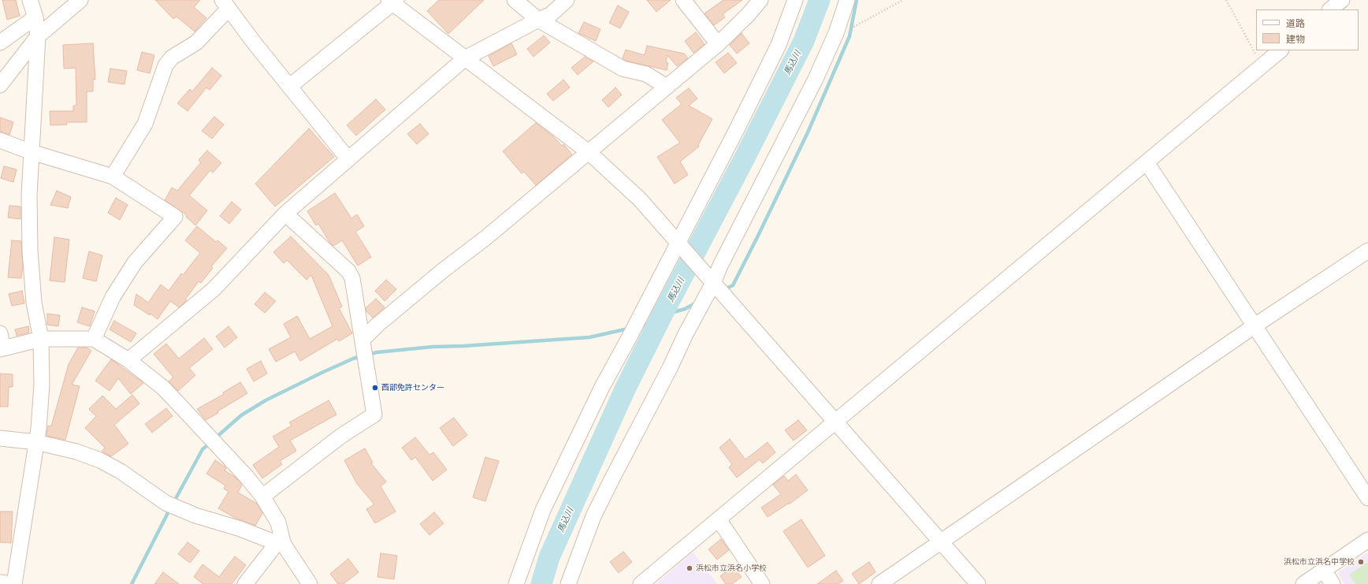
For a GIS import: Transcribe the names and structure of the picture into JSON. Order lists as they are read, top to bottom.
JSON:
{
  "water": ["馬込川"],
  "places": ["西部免許センター", "浜松市立浜名中学校", "浜松市立浜名小学校"],
  "legend": ["道路", "建物"]
}
